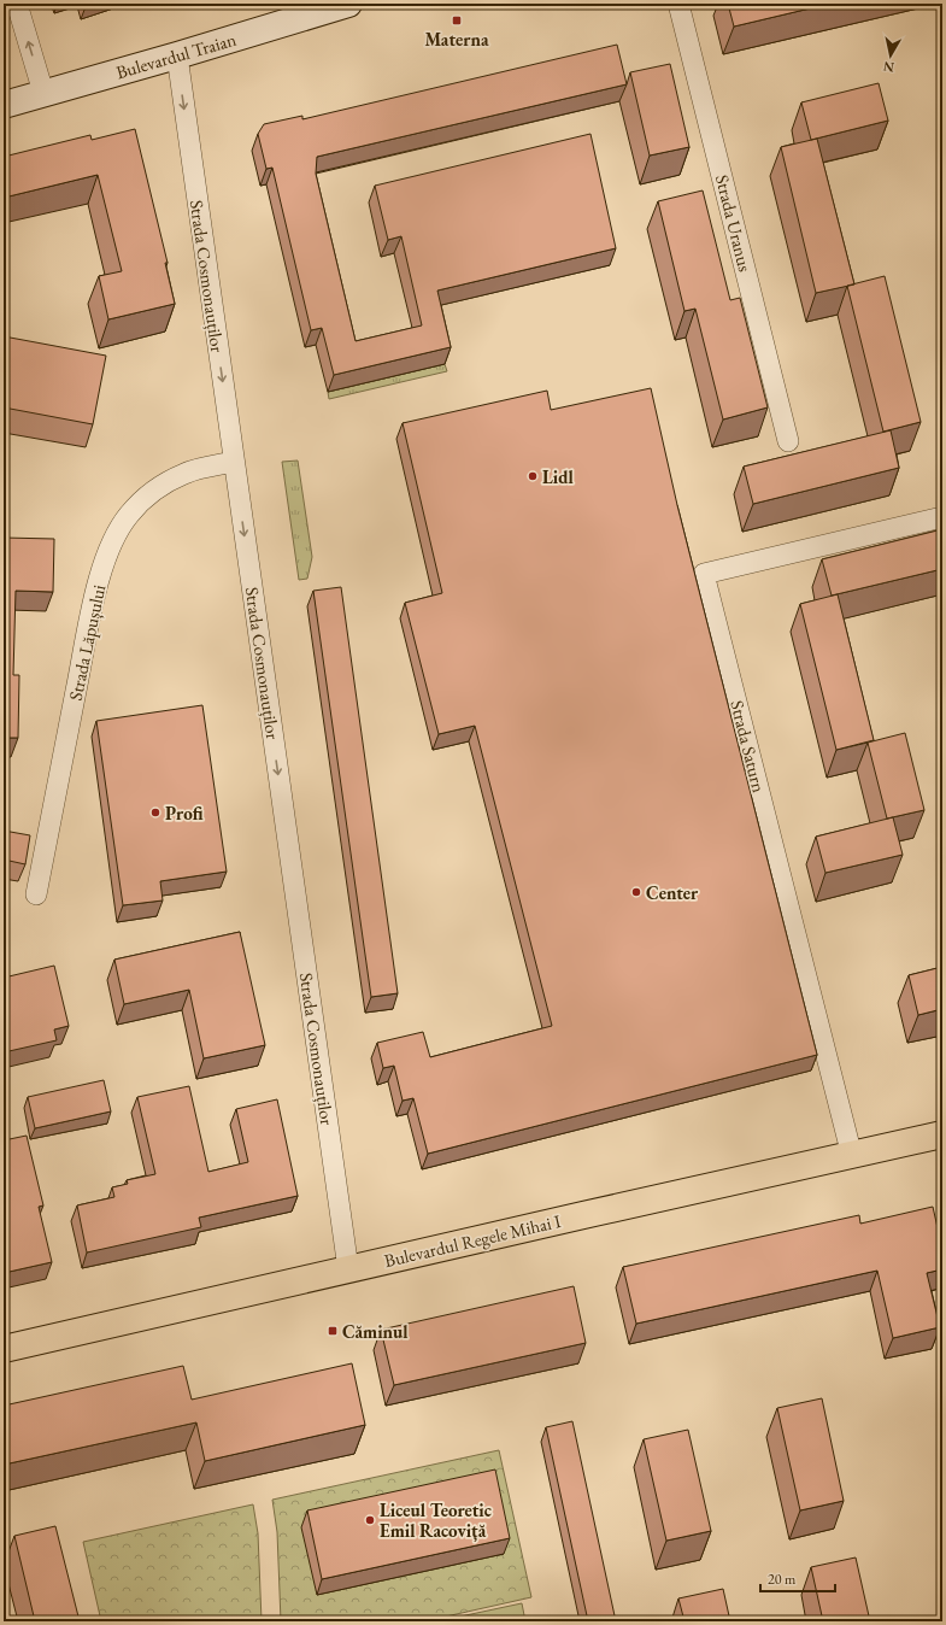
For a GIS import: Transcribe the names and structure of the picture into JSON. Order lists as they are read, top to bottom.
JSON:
{
  "streets": {
    "main road": ["Bulevardul Regele Mihai I"],
    "street": [
      "Bulevardul Traian",
      "Strada Uranus",
      "Strada Cosmonauților",
      "Strada Lăpușului",
      "Strada Saturn"
    ]
  },
  "crossings": [
    ["Bulevardul Traian", "Strada Cosmonauților"],
    ["Strada Cosmonauților", "Strada Lăpușului"],
    ["Strada Cosmonauților", "Bulevardul Regele Mihai I"],
    ["Strada Saturn", "Bulevardul Regele Mihai I"]
  ],
  "one_way": ["Strada Cosmonauților"],
  "places": {
    "transit": ["Materna", "Căminul"],
    "other": [
      "Lidl",
      "Profi",
      "Center",
      "Liceul Teoretic Emil Racoviță"
    ]
  },
  "scale_bar": "20 m",
  "north": "bottom"
}
